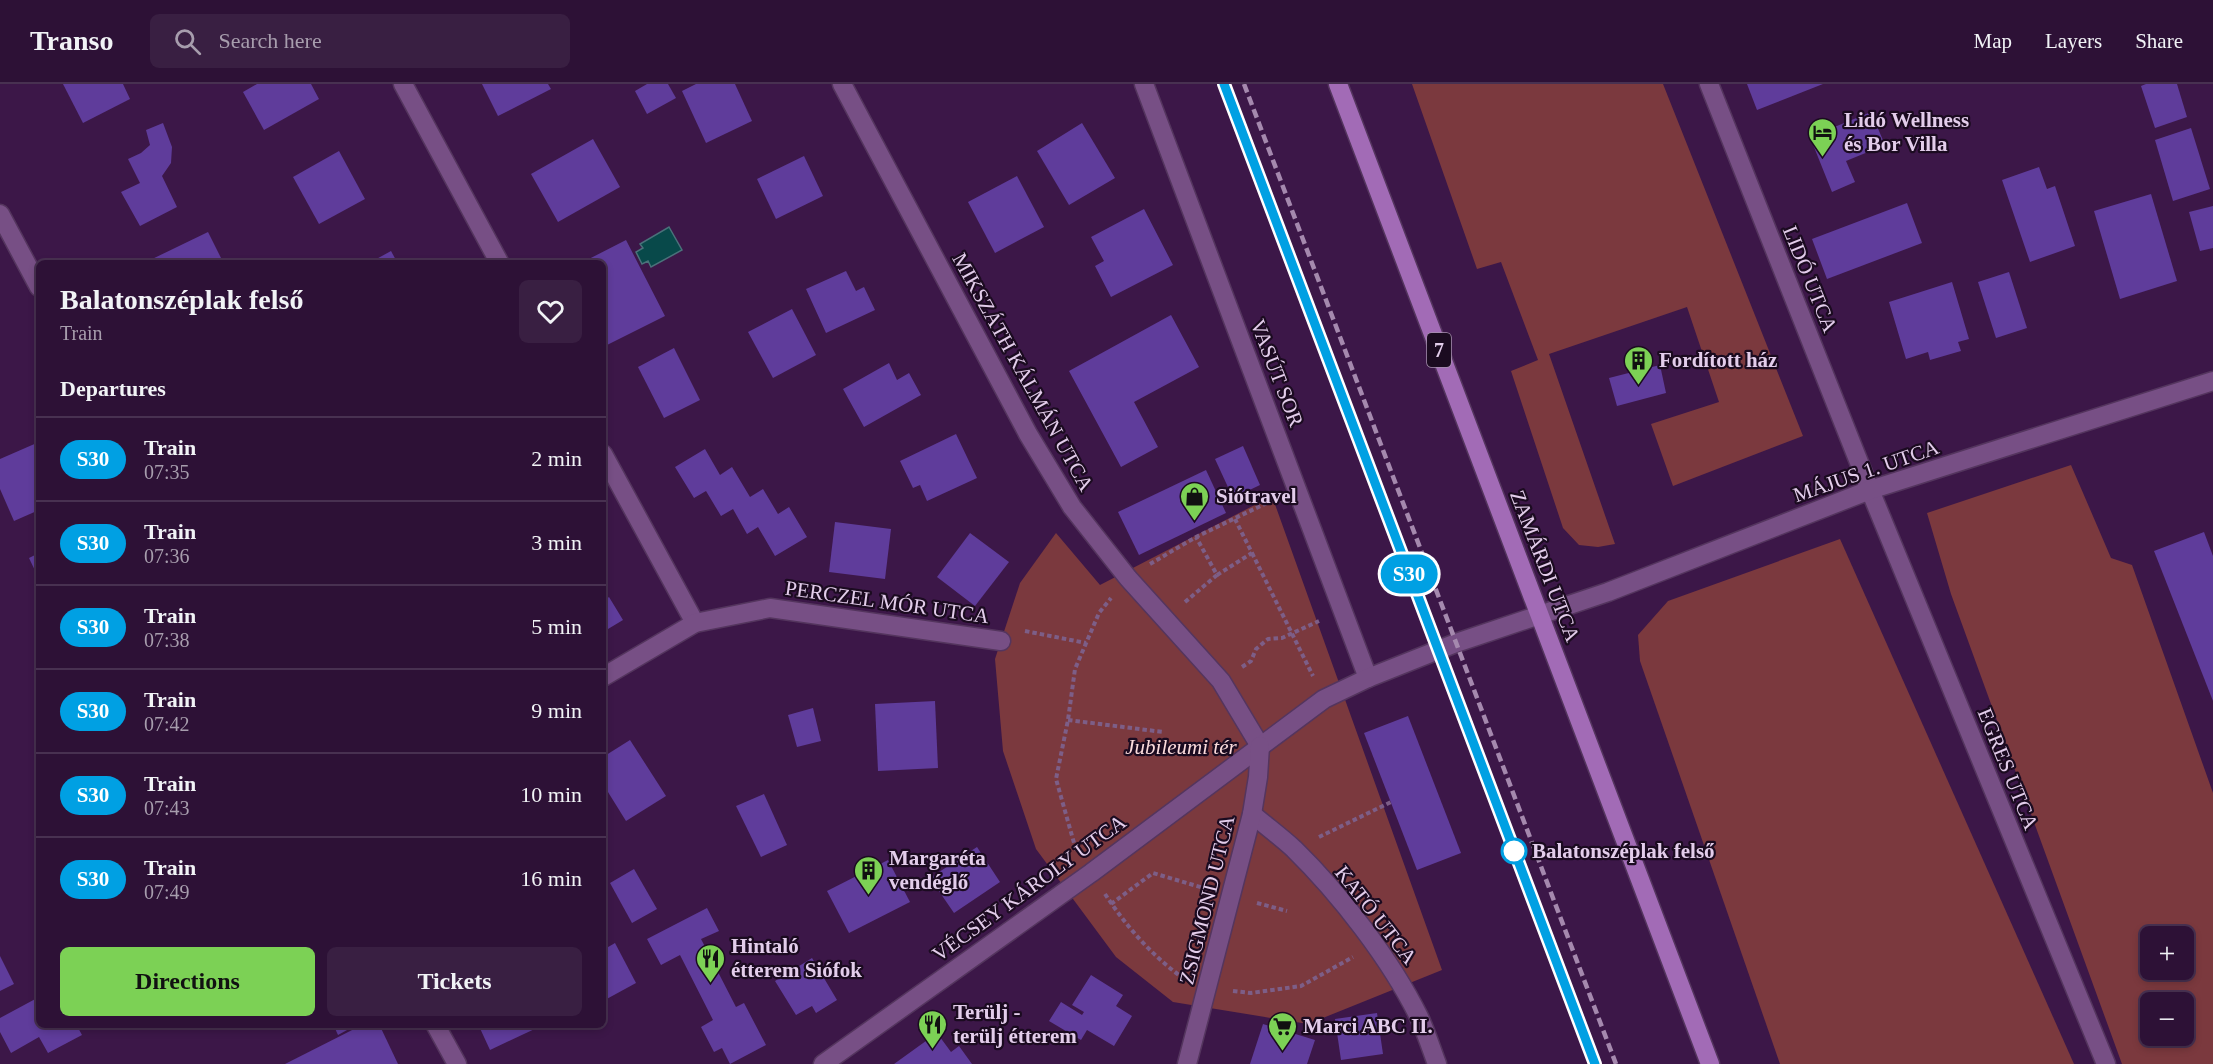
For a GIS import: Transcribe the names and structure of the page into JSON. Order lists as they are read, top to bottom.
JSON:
{
  "streets": {
    "main road": ["7", "ZAMÁRDI UTCA"],
    "street": [
      "LIDÓ UTCA",
      "MIKSZÁTH KÁLMÁN UTCA",
      "VASÚT SOR",
      "MÁJUS 1. UTCA",
      "PERCZEL MÓR UTCA",
      "EGRES UTCA",
      "VÉCSEY KÁROLY UTCA",
      "ZSIGMOND UTCA",
      "KATÓ UTCA"
    ]
  },
  "crossings": [
    ["LIDÓ UTCA", "MÁJUS 1. UTCA"],
    ["LIDÓ UTCA", "EGRES UTCA"],
    ["MIKSZÁTH KÁLMÁN UTCA", "VÉCSEY KÁROLY UTCA"],
    ["MIKSZÁTH KÁLMÁN UTCA", "ZSIGMOND UTCA"],
    ["MÁJUS 1. UTCA", "ZAMÁRDI UTCA"],
    ["MÁJUS 1. UTCA", "EGRES UTCA"],
    ["VÉCSEY KÁROLY UTCA", "ZSIGMOND UTCA"],
    ["ZSIGMOND UTCA", "KATÓ UTCA"]
  ],
  "parks": ["Jubileumi tér"],
  "places": {
    "hotel": ["Lidó Wellness és Bor Villa"],
    "building": ["Fordított ház", "Margaréta vendéglő"],
    "shop": ["Siótravel"],
    "other": ["Balatonszéplak felső"],
    "restaurant": ["Hintaló étterem Siófok", "Terülj - terülj étterem"],
    "supermarket": ["Marci ABC II."]
  },
  "page": {
    "header": "Transo",
    "search": "Search here",
    "nav": ["Map", "Layers", "Share"],
    "on_map": "S30",
    "heading": [
      ["Balatonszéplak felső", "Train"],
      "Departures"
    ],
    "list": [
      {
        "mark": "S30",
        "name": "Train",
        "note": "07:35",
        "value": "2 min"
      },
      {
        "mark": "S30",
        "name": "Train",
        "note": "07:36",
        "value": "3 min"
      },
      {
        "mark": "S30",
        "name": "Train",
        "note": "07:38",
        "value": "5 min"
      },
      {
        "mark": "S30",
        "name": "Train",
        "note": "07:42",
        "value": "9 min"
      },
      {
        "mark": "S30",
        "name": "Train",
        "note": "07:43",
        "value": "10 min"
      },
      {
        "mark": "S30",
        "name": "Train",
        "note": "07:49",
        "value": "16 min"
      }
    ],
    "map_buttons": ["+", "−"],
    "buttons": ["Directions", "Tickets"]
  }
}
